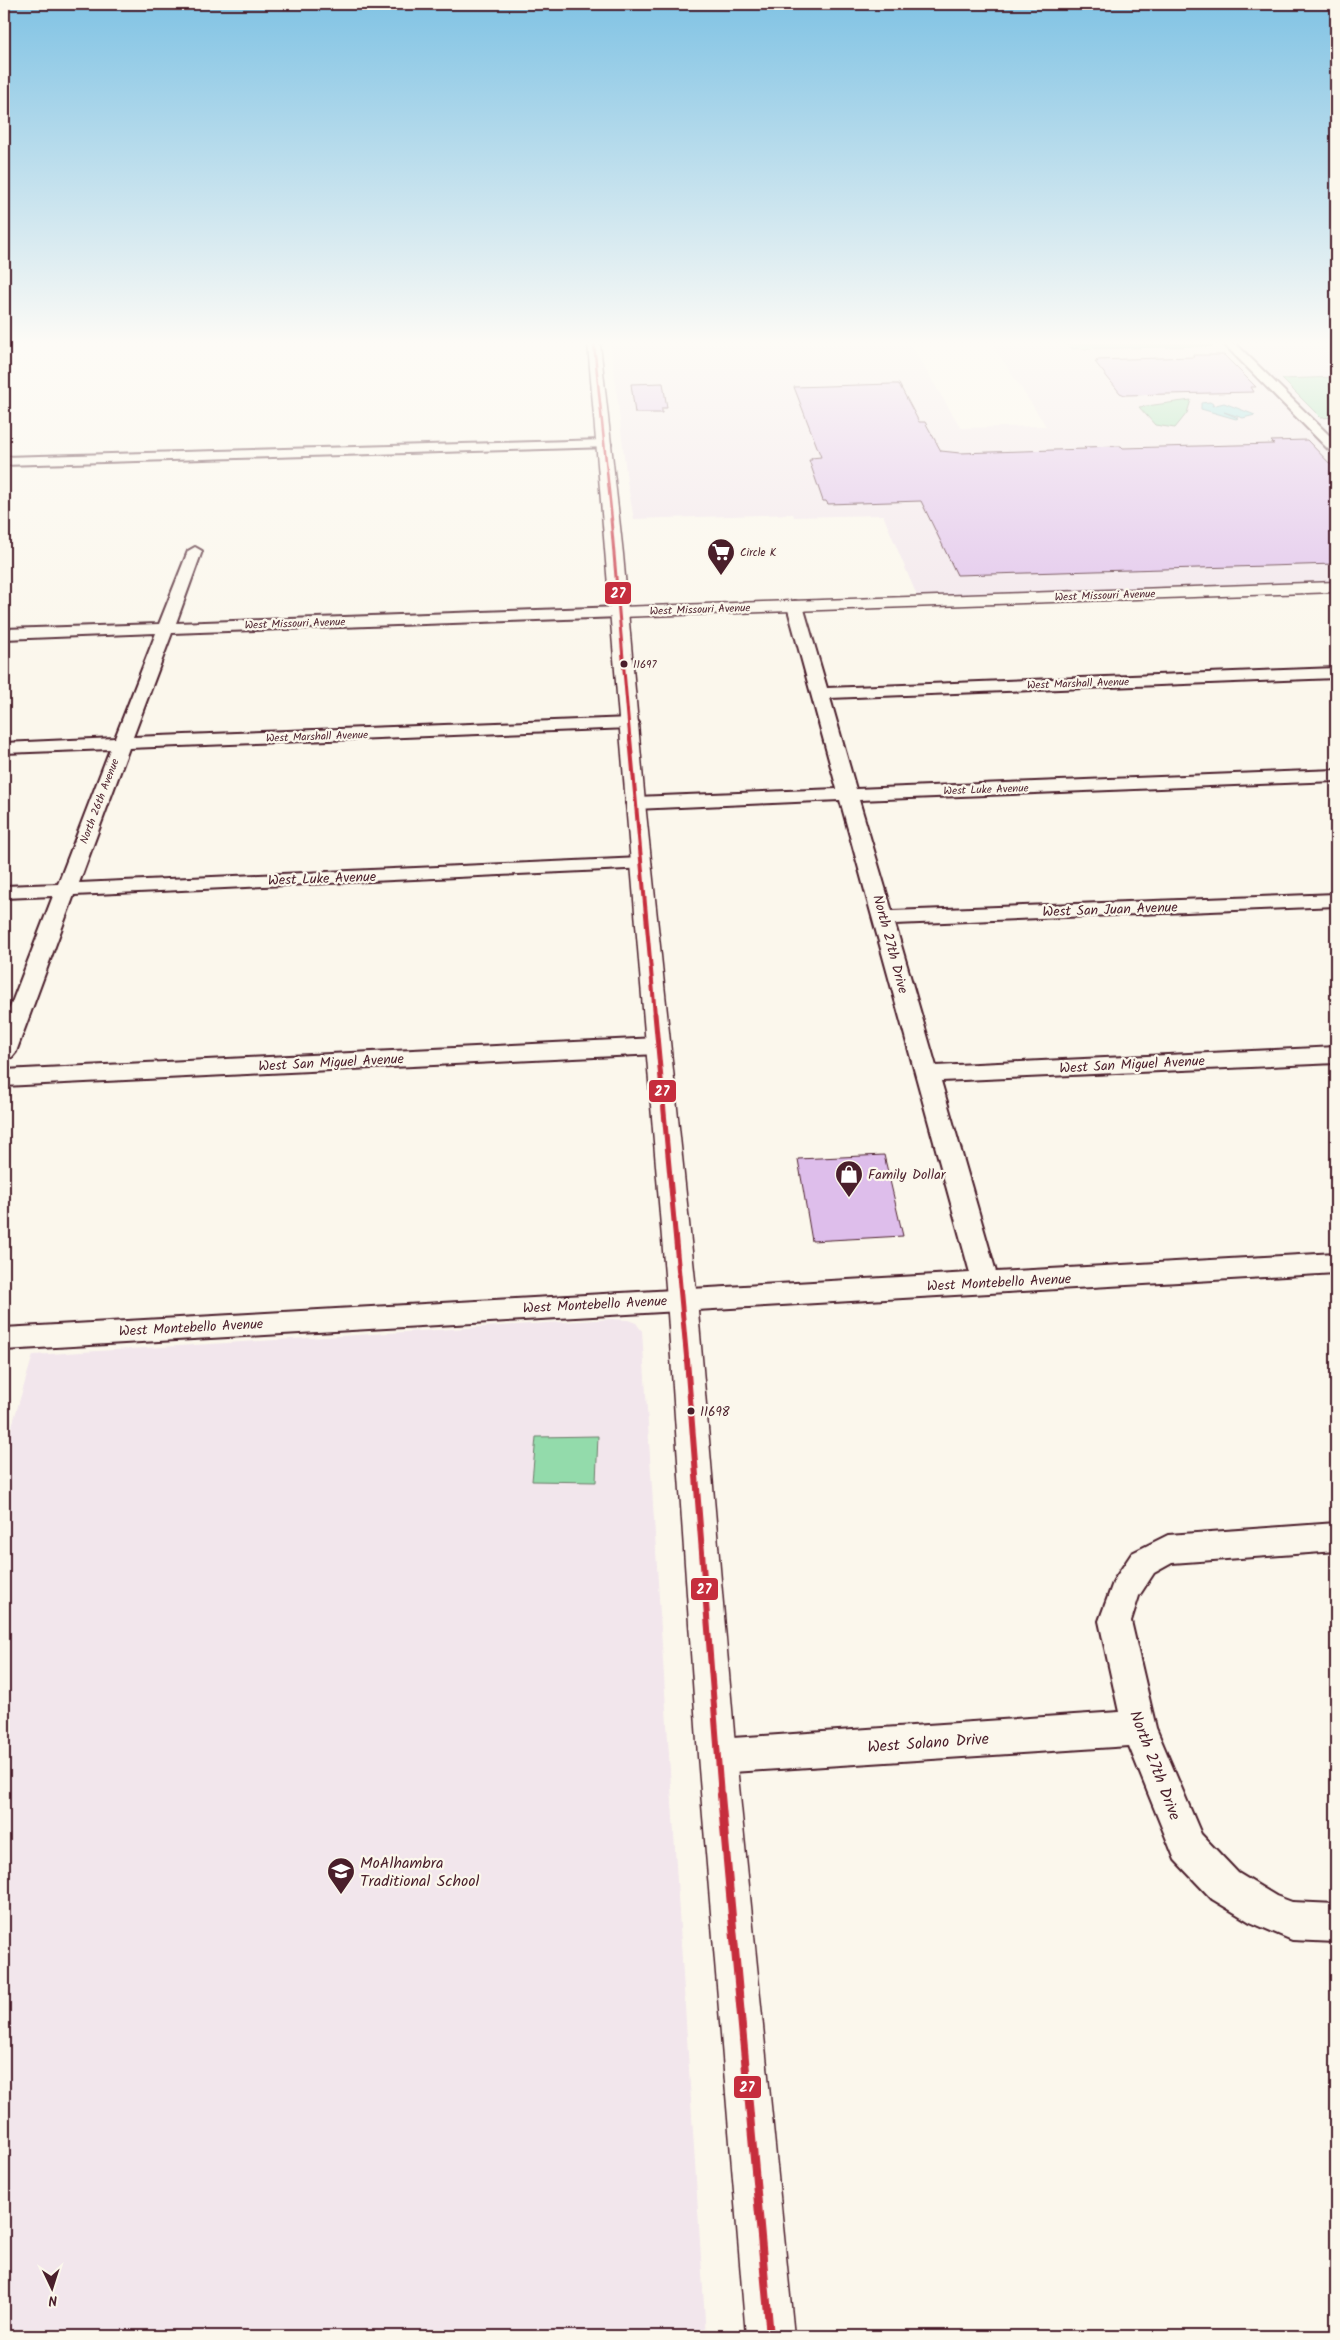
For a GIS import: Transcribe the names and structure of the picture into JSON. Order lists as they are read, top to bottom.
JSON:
{
  "streets": {
    "main road": ["West Missouri Avenue"],
    "street": [
      "West Marshall Avenue",
      "West Luke Avenue",
      "North 26th Avenue",
      "West San Juan Avenue",
      "North 27th Drive",
      "West San Miguel Avenue",
      "West Montebello Avenue",
      "West Solano Drive"
    ]
  },
  "crossings": [
    ["West Missouri Avenue", "North 26th Avenue"],
    ["West Missouri Avenue", "North 27th Drive"],
    ["West Marshall Avenue", "North 26th Avenue"],
    ["West Marshall Avenue", "North 27th Drive"],
    ["West Luke Avenue", "North 26th Avenue"],
    ["West Luke Avenue", "North 27th Drive"],
    ["West San Juan Avenue", "North 27th Drive"],
    ["North 27th Drive", "West San Miguel Avenue"],
    ["North 27th Drive", "West Montebello Avenue"],
    ["North 27th Drive", "West Solano Drive"]
  ],
  "places": {
    "supermarket": ["Circle K"],
    "other": ["11697", "11698"],
    "shop": ["Family Dollar"],
    "school or university": ["MoAlhambra Traditional School"]
  },
  "lines": ["transit line 27"],
  "north": "bottom"
}
